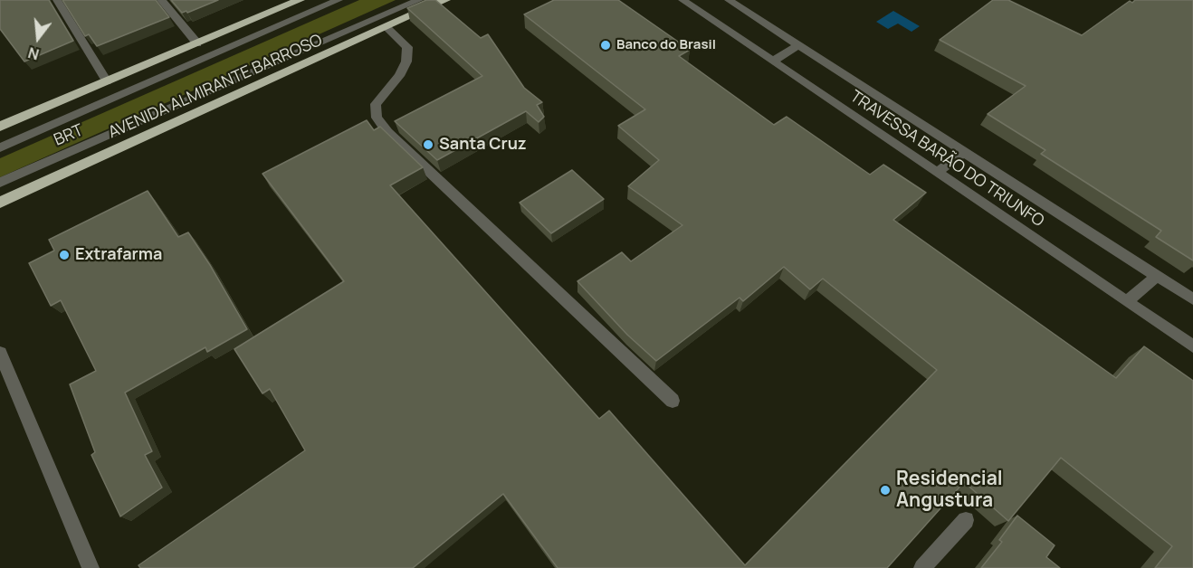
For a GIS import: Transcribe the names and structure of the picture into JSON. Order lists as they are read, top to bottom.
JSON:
{
  "streets": {
    "highway": ["AVENIDA ALMIRANTE BARROSO"],
    "street": ["BRT", "TRAVESSA BARÃO DO TRIUNFO"]
  },
  "places": [
    "Banco do Brasil",
    "Santa Cruz",
    "Extrafarma",
    "Residencial Angustura"
  ],
  "north": "bottom"
}
